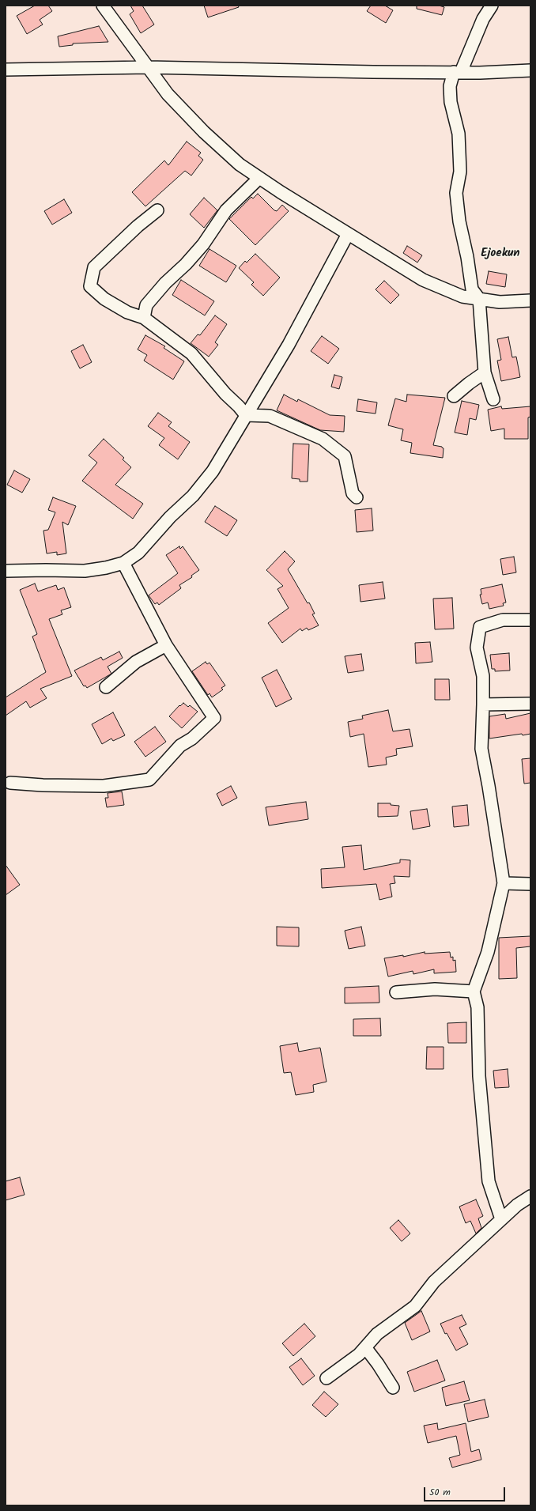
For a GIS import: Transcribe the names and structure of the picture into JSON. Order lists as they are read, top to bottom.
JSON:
{
  "districts": ["Ejoekun"],
  "scale_bar": "50 m"
}
